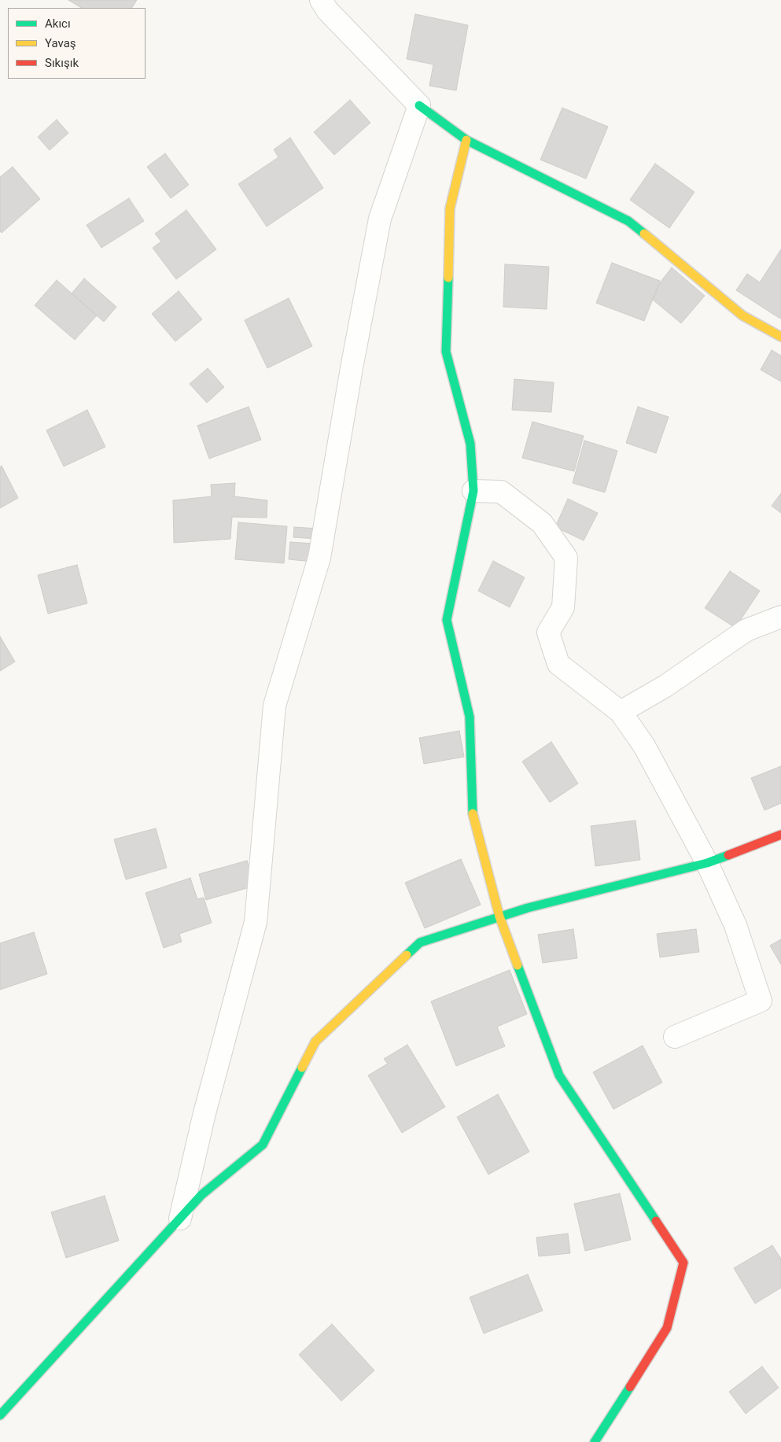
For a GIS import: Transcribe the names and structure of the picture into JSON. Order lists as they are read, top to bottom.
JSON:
{
  "legend": ["Akıcı", "Yavaş", "Sıkışık"]
}
